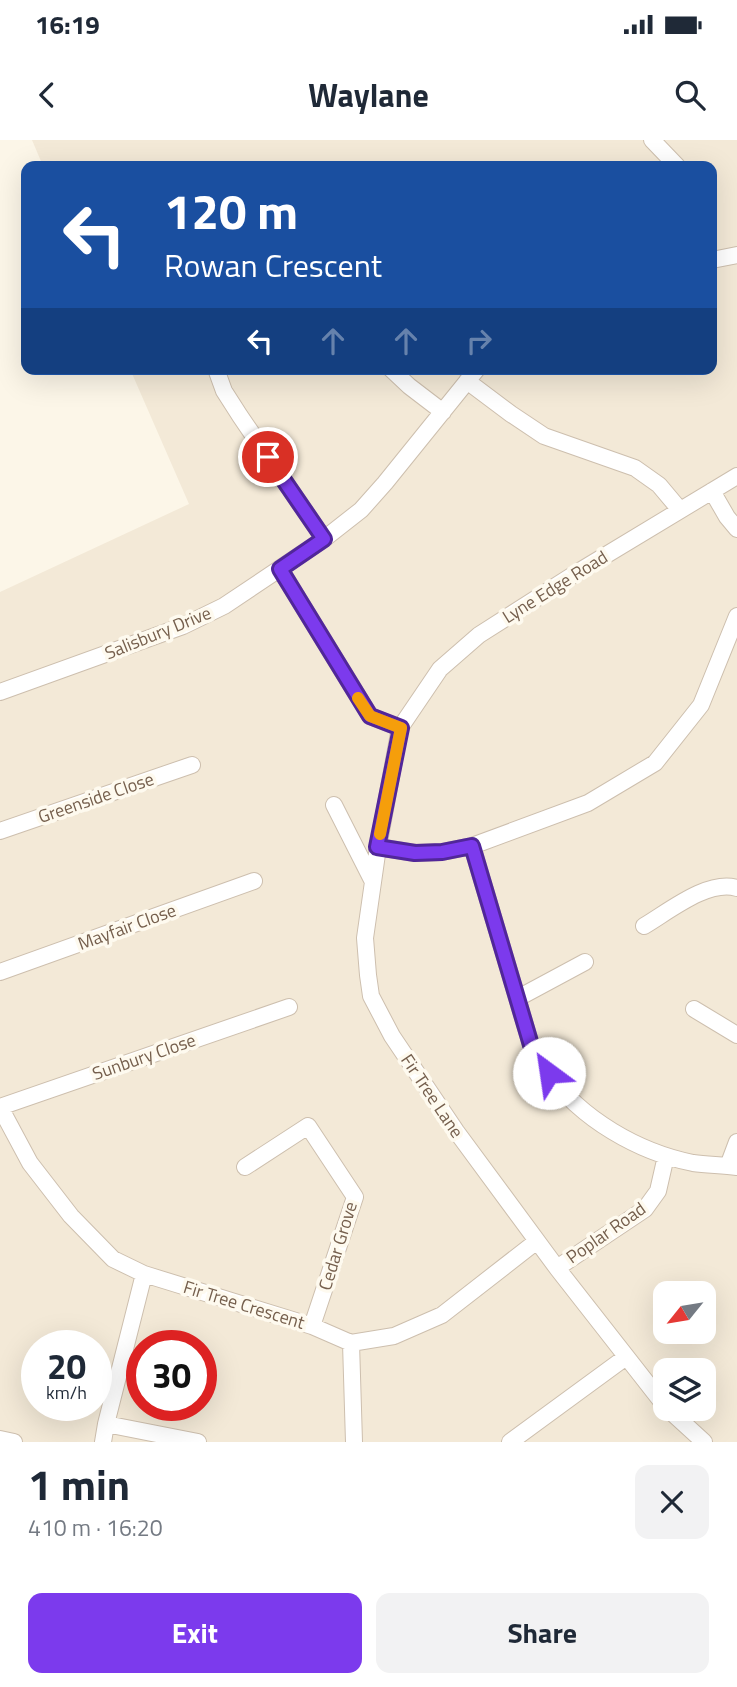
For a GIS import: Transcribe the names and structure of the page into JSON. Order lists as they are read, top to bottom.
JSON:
{
  "streets": {
    "street": [
      "Lyne Edge Road",
      "Salisbury Drive",
      "Greenside Close",
      "Mayfair Close",
      "Sunbury Close",
      "Fir Tree Lane",
      "Poplar Road",
      "Cedar Grove",
      "Fir Tree Crescent"
    ]
  },
  "crossings": [
    ["Lyne Edge Road", "Fir Tree Lane"],
    ["Sunbury Close", "Fir Tree Crescent"],
    ["Fir Tree Lane", "Poplar Road"],
    ["Cedar Grove", "Fir Tree Crescent"]
  ],
  "north": "bottom left",
  "page": {
    "status": "16:19",
    "header": "Waylane",
    "turn": ["120 m", "Rowan Crescent"],
    "speed": "20 km/h",
    "limit": "30",
    "heading": ["1 min", "410 m · 16:20"],
    "buttons": ["Exit", "Share"]
  }
}
